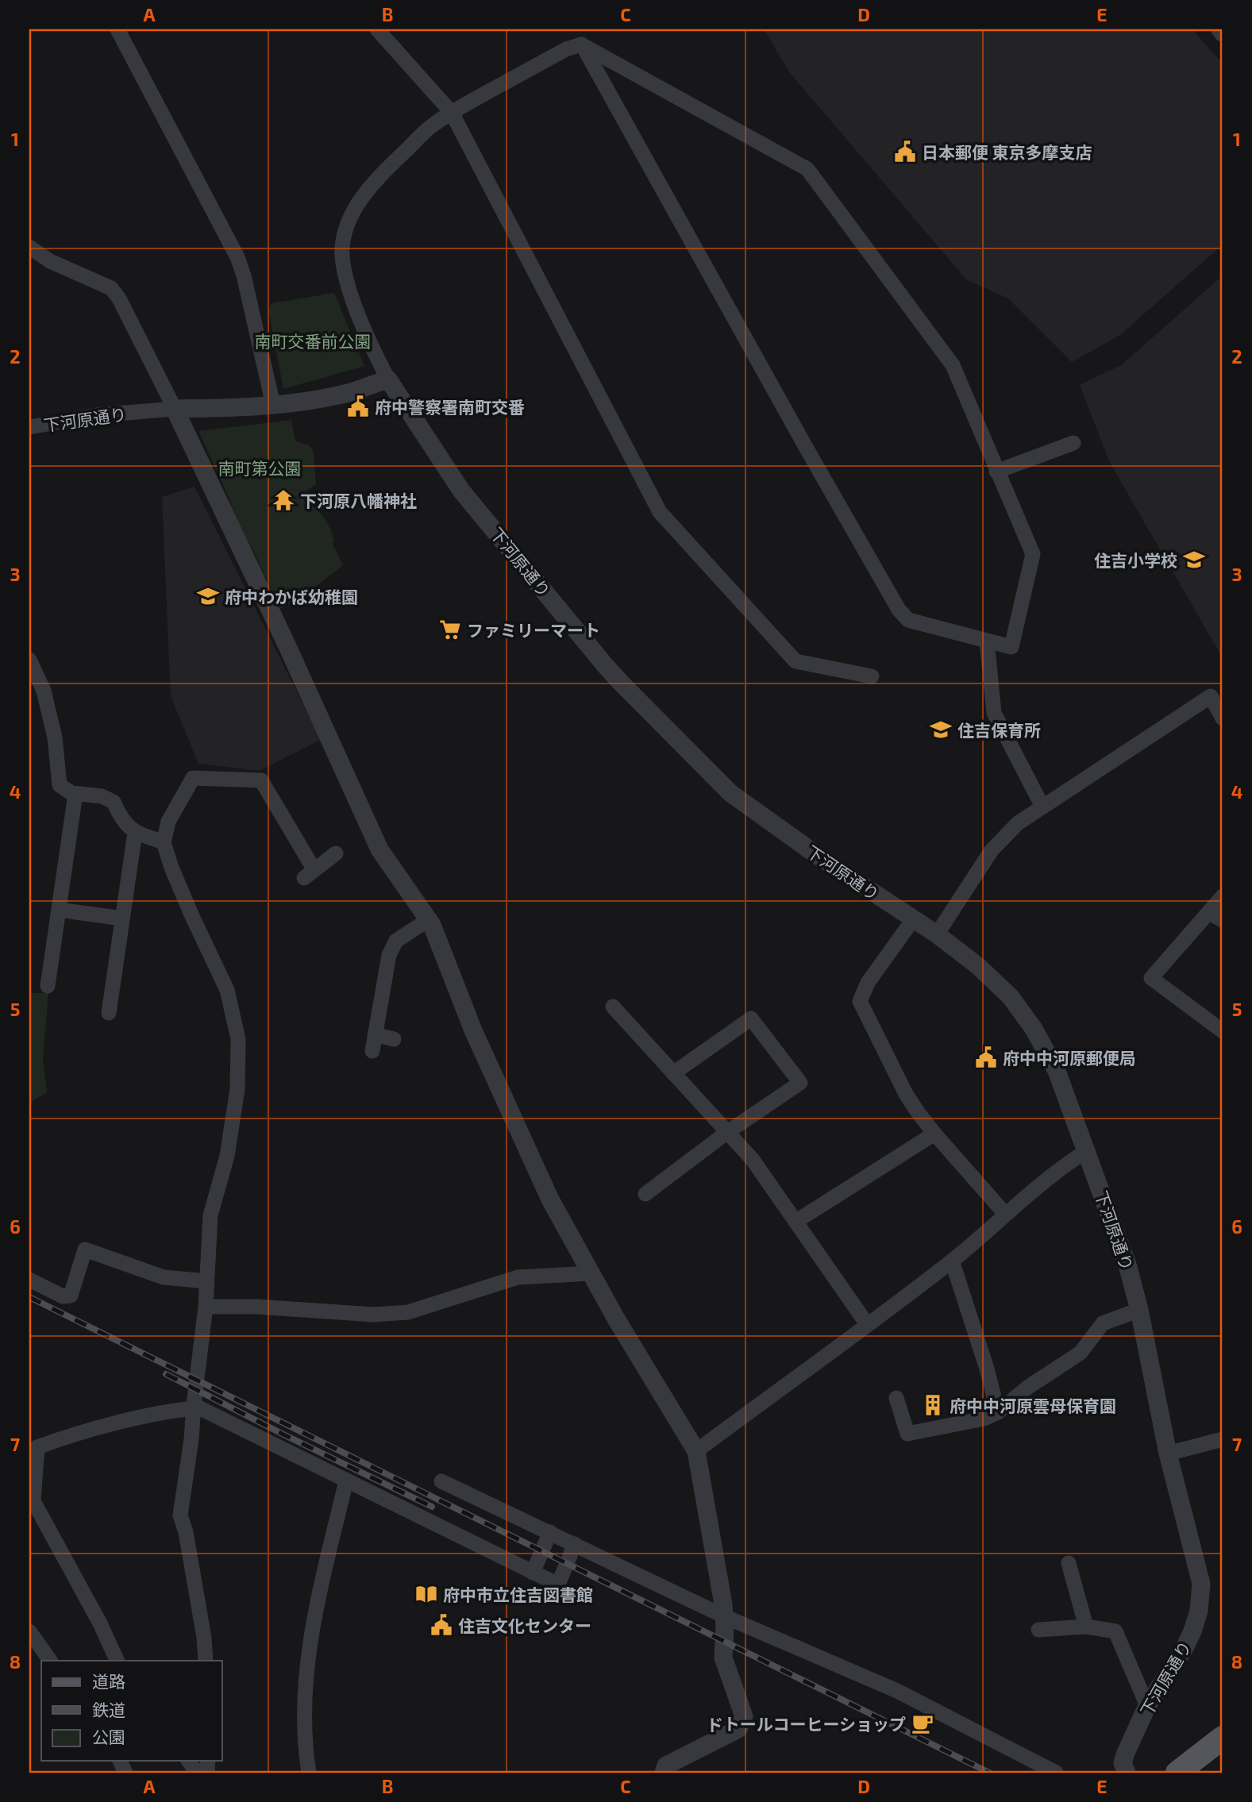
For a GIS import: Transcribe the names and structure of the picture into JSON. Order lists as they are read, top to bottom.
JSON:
{
  "streets": {
    "street": ["下河原通り"]
  },
  "parks": ["南町交番前公園", "南町第公園"],
  "places": {
    "public building": [
      "日本郵便 東京多摩支店",
      "府中警察署南町交番",
      "府中中河原郵便局",
      "住吉文化センター"
    ],
    "temple": ["下河原八幡神社"],
    "school or university": ["住吉小学校", "府中わかば幼稚園", "住吉保育所"],
    "supermarket": ["ファミリーマート"],
    "building": ["府中中河原雲母保育園"],
    "library": ["府中市立住吉図書館"],
    "cafe": ["ドトールコーヒーショップ"]
  },
  "legend": ["道路", "鉄道", "公園"],
  "grid": {
    "columns": [
      "A",
      "B",
      "C",
      "D",
      "E"
    ],
    "rows": [
      "1",
      "2",
      "3",
      "4",
      "5",
      "6",
      "7",
      "8"
    ]
  }
}
